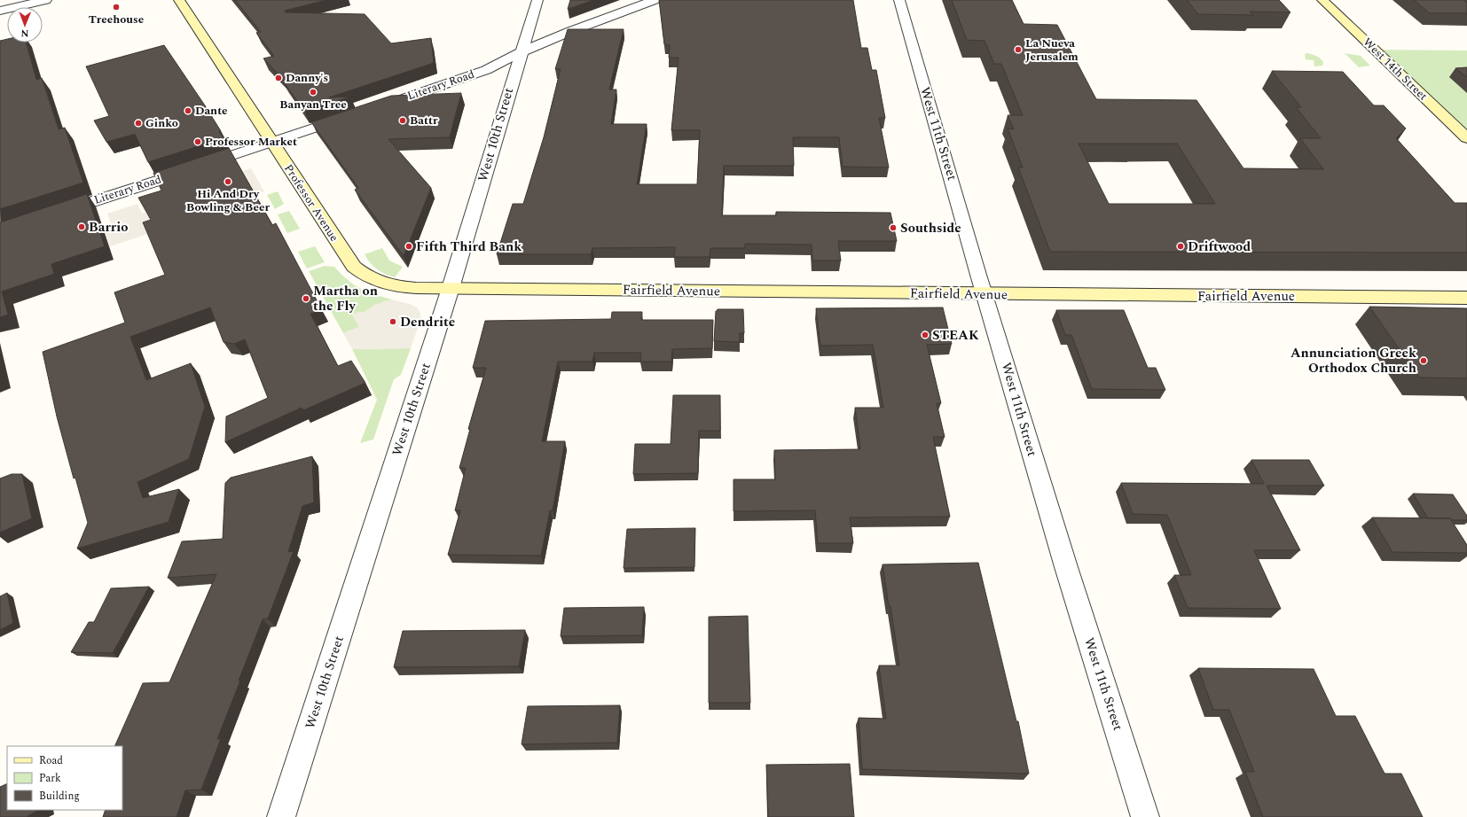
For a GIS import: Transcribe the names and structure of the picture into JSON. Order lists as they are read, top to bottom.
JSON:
{
  "streets": {
    "street": [
      "West 14th Street",
      "Literary Road",
      "West 11th Street",
      "West 10th Street",
      "Professor Avenue",
      "Fairfield Avenue"
    ]
  },
  "crossings": [
    ["Literary Road", "West 10th Street"],
    ["Literary Road", "Professor Avenue"],
    ["West 11th Street", "Fairfield Avenue"],
    ["West 10th Street", "Professor Avenue"],
    ["West 10th Street", "Fairfield Avenue"],
    ["Professor Avenue", "Fairfield Avenue"]
  ],
  "places": [
    "Treehouse",
    "La Nueva Jerusalem",
    "Danny's",
    "Banyan Tree",
    "Dante",
    "Battr",
    "Ginko",
    "Professor Market",
    "Hi And Dry Bowling & Beer",
    "Barrio",
    "Southside",
    "Fifth Third Bank",
    "Driftwood",
    "Martha on the Fly",
    "Dendrite",
    "STEAK",
    "Annunciation Greek Orthodox Church"
  ],
  "legend": ["Road", "Park", "Building"],
  "north": "bottom"
}
